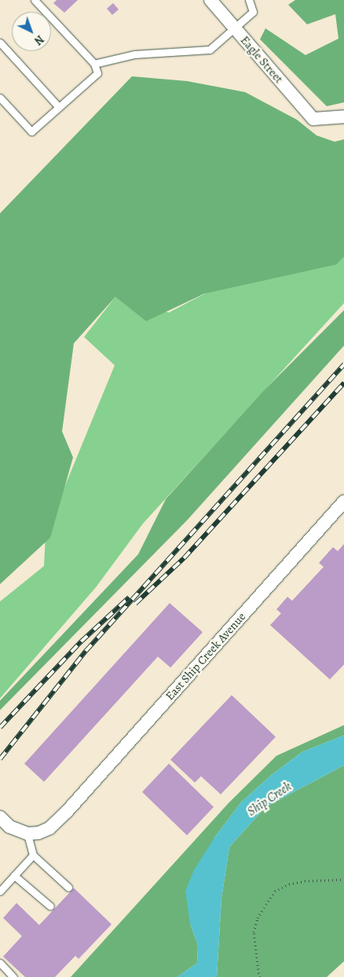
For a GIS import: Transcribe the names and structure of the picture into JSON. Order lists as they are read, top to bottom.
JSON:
{
  "streets": {
    "street": ["Eagle Street", "East Ship Creek Avenue"]
  },
  "water": ["Ship Creek"],
  "north": "bottom right"
}
